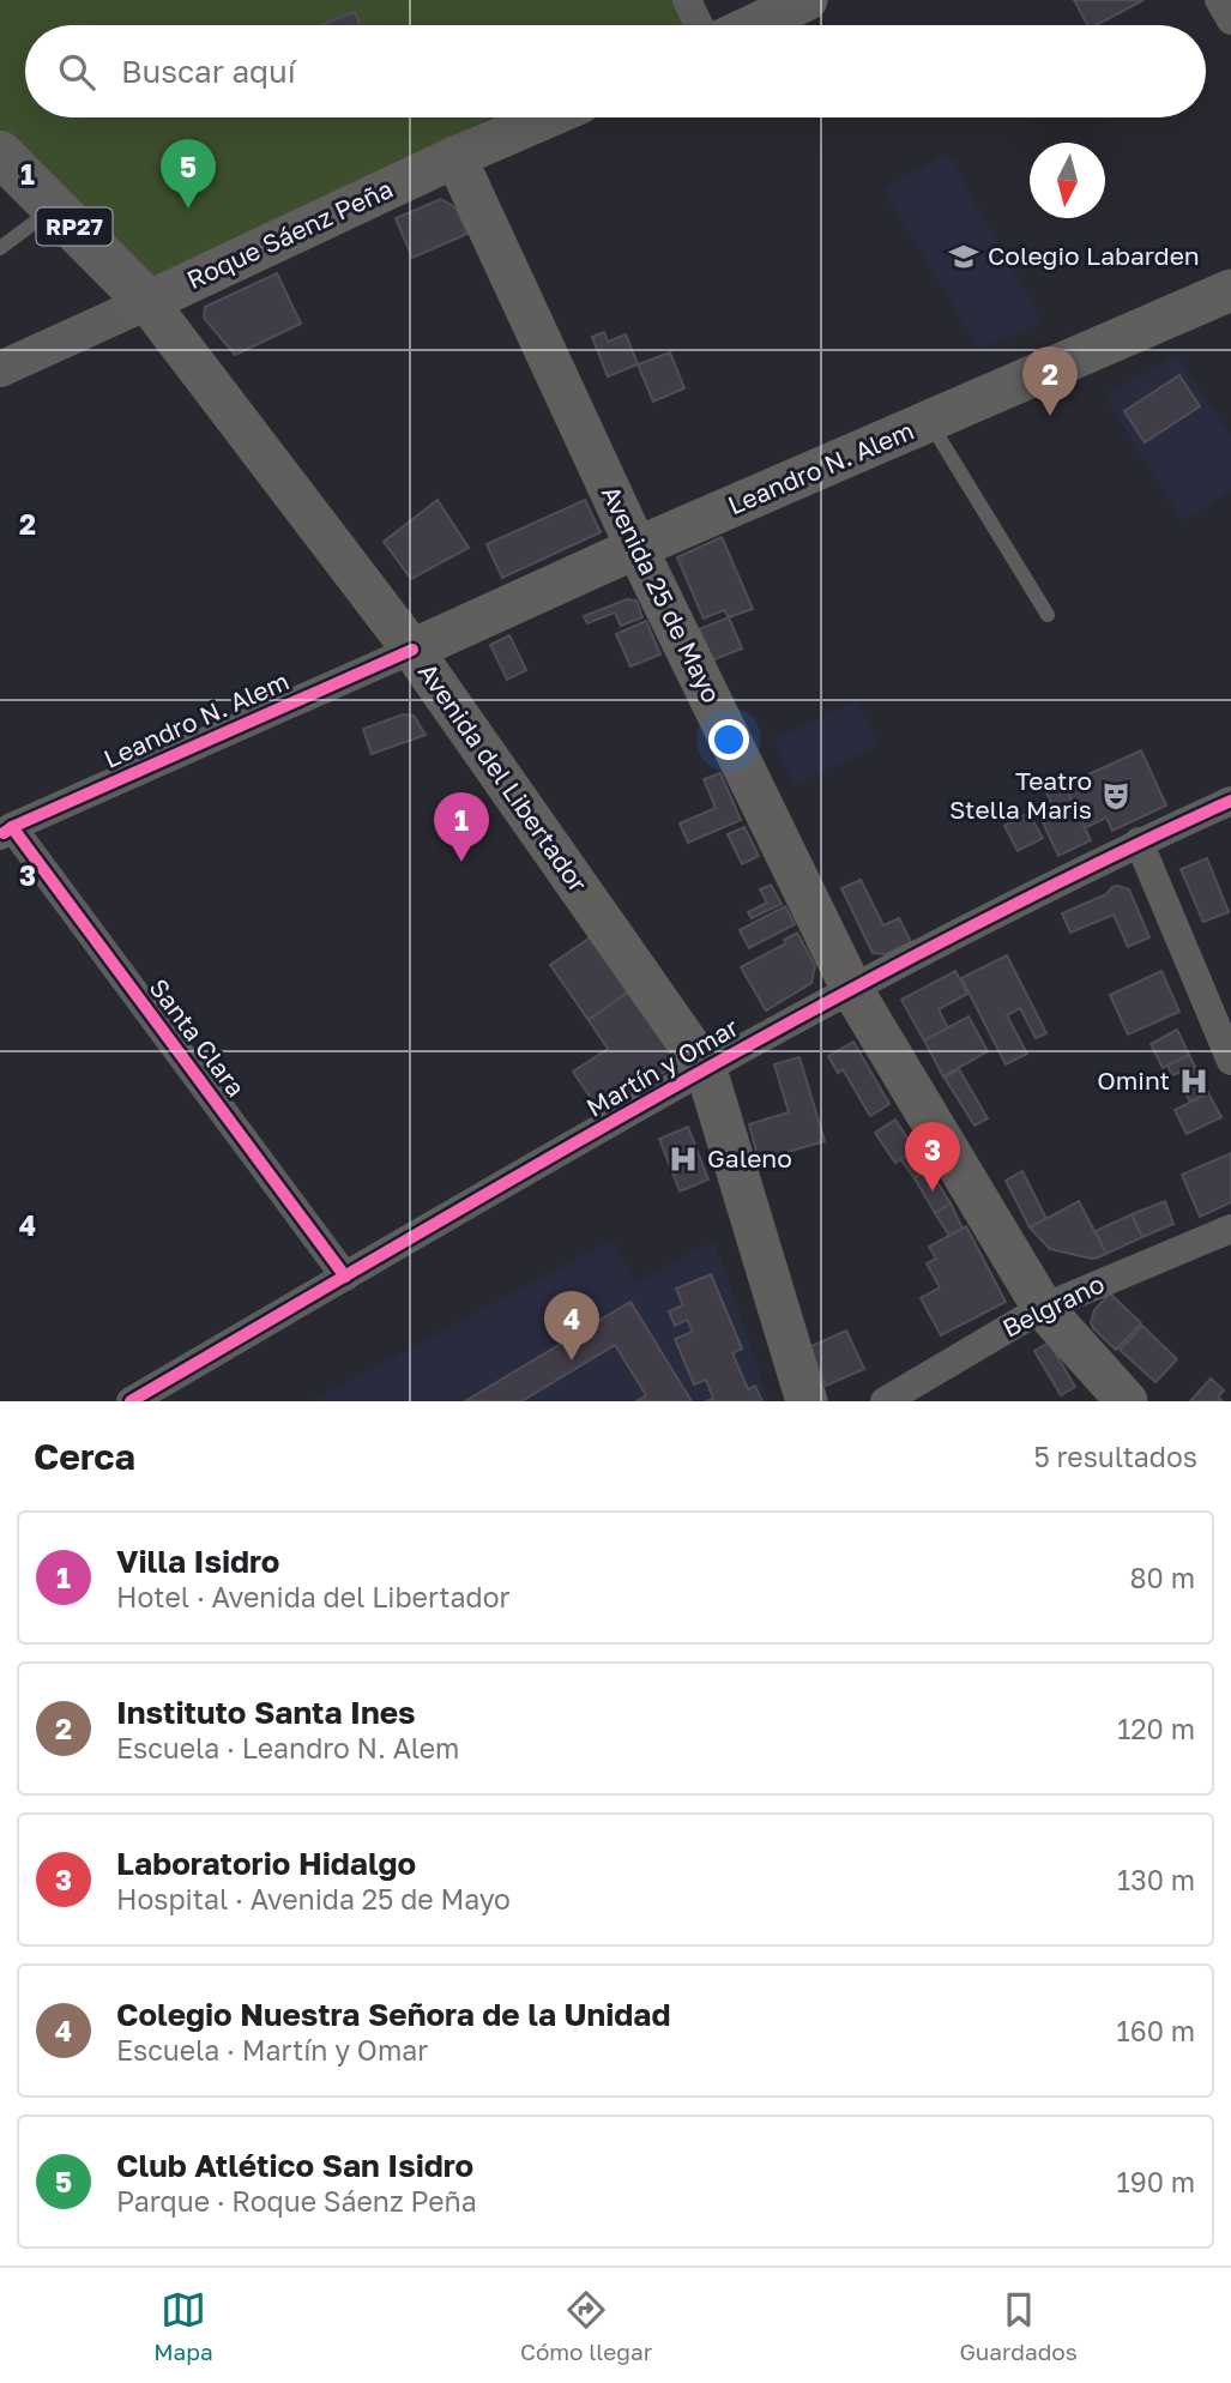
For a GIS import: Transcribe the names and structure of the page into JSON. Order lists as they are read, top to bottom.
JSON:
{
  "streets": {
    "main road": [
      "RP27",
      "Roque Sáenz Peña",
      "Leandro N. Alem",
      "Avenida 25 de Mayo",
      "Avenida del Libertador"
    ],
    "street": ["Santa Clara", "Martín y Omar", "Belgrano"]
  },
  "crossings": [
    ["Roque Sáenz Peña", "Avenida 25 de Mayo"],
    ["Roque Sáenz Peña", "Avenida del Libertador"],
    ["Leandro N. Alem", "Avenida 25 de Mayo"],
    ["Leandro N. Alem", "Avenida del Libertador"],
    ["Leandro N. Alem", "Santa Clara"],
    ["Avenida 25 de Mayo", "Martín y Omar"],
    ["Avenida 25 de Mayo", "Belgrano"],
    ["Avenida del Libertador", "Martín y Omar"],
    ["Santa Clara", "Martín y Omar"]
  ],
  "places": {
    "school or university": ["Colegio Labarden"],
    "theatre": ["Teatro Stella Maris"],
    "hospital": ["Omint", "Galeno"]
  },
  "north": "bottom",
  "page": {
    "search": "Buscar aquí",
    "pins": [
      "5",
      "2",
      "1",
      "3",
      "4"
    ],
    "heading": ["Cerca", "5 resultados"],
    "list": [
      {
        "mark": "1",
        "name": "Villa Isidro",
        "note": "Hotel · Avenida del Libertador",
        "value": "80 m"
      },
      {
        "mark": "2",
        "name": "Instituto Santa Ines",
        "note": "Escuela · Leandro N. Alem",
        "value": "120 m"
      },
      {
        "mark": "3",
        "name": "Laboratorio Hidalgo",
        "note": "Hospital · Avenida 25 de Mayo",
        "value": "130 m"
      },
      {
        "mark": "4",
        "name": "Colegio Nuestra Señora de la Unidad",
        "note": "Escuela · Martín y Omar",
        "value": "160 m"
      },
      {
        "mark": "5",
        "name": "Club Atlético San Isidro",
        "note": "Parque · Roque Sáenz Peña",
        "value": "190 m"
      }
    ],
    "nav": ["Mapa", "Cómo llegar", "Guardados"]
  },
  "grid": {
    "rows": [
      "1",
      "2",
      "3",
      "4"
    ]
  }
}
